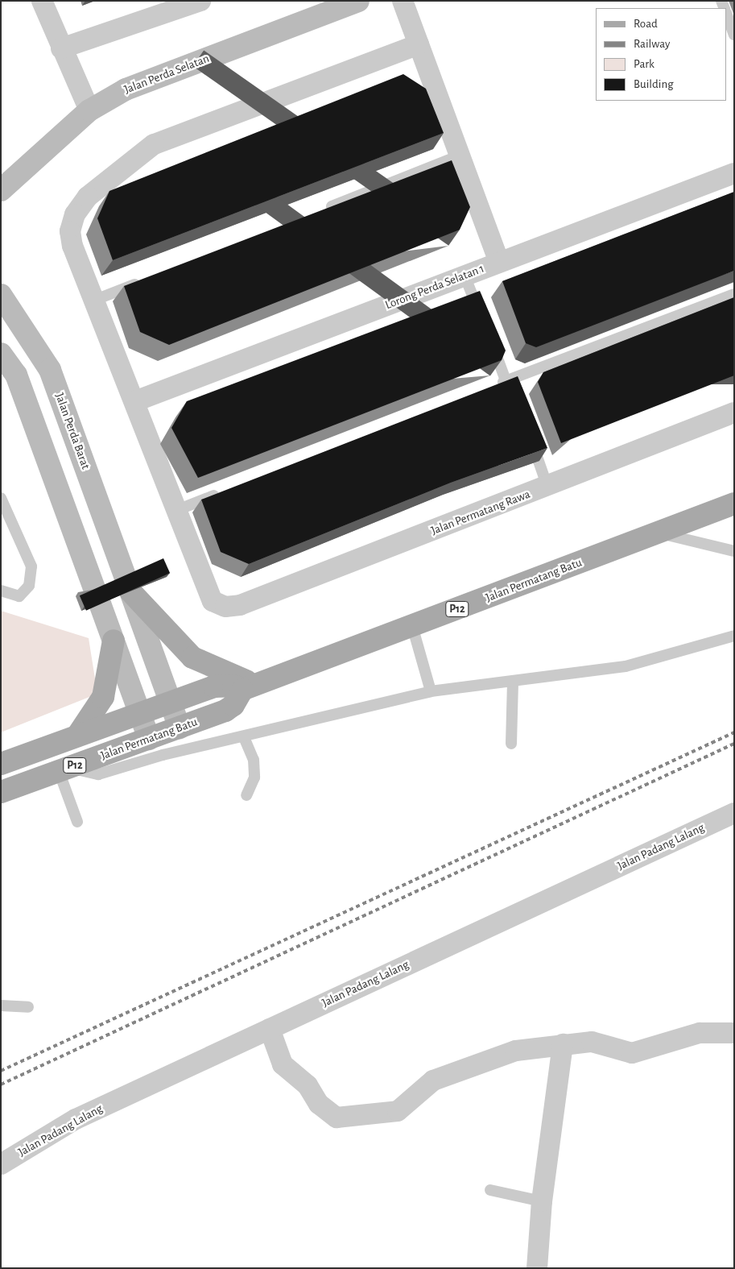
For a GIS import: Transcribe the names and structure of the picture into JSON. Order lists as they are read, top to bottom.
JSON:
{
  "streets": {
    "main road": ["Jalan Permatang Batu", "P12"],
    "street": [
      "Jalan Perda Selatan",
      "Lorong Perda Selatan 1",
      "Jalan Perda Barat",
      "Jalan Permatang Rawa",
      "Jalan Padang Lalang"
    ]
  },
  "crossings": [
    ["Jalan Perda Barat", "Jalan Permatang Batu"],
    ["Jalan Perda Barat", "P12"],
    ["Jalan Permatang Batu", "P12"]
  ],
  "legend": [
    "Road",
    "Railway",
    "Park",
    "Building"
  ]
}
